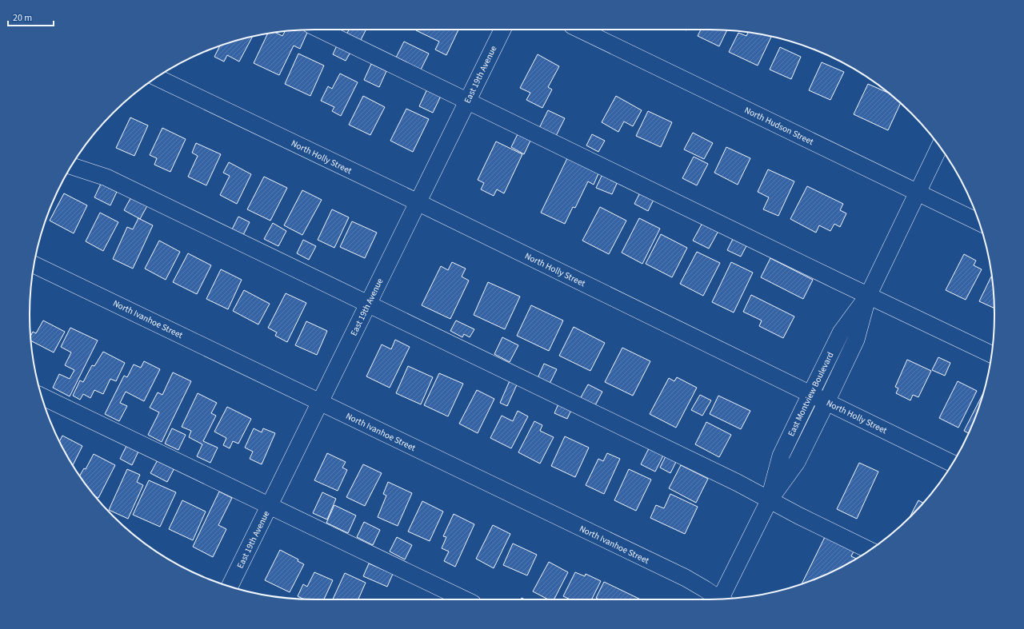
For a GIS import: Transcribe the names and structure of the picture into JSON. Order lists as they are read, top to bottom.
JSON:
{
  "streets": {
    "street": [
      "East 19th Avenue",
      "North Hudson Street",
      "North Holly Street",
      "North Ivanhoe Street",
      "East Montview Boulevard"
    ]
  },
  "crossings": [
    ["East 19th Avenue", "North Holly Street"],
    ["East 19th Avenue", "North Ivanhoe Street"],
    ["North Hudson Street", "East Montview Boulevard"],
    ["North Holly Street", "East Montview Boulevard"]
  ],
  "scale_bar": "20 m"
}
